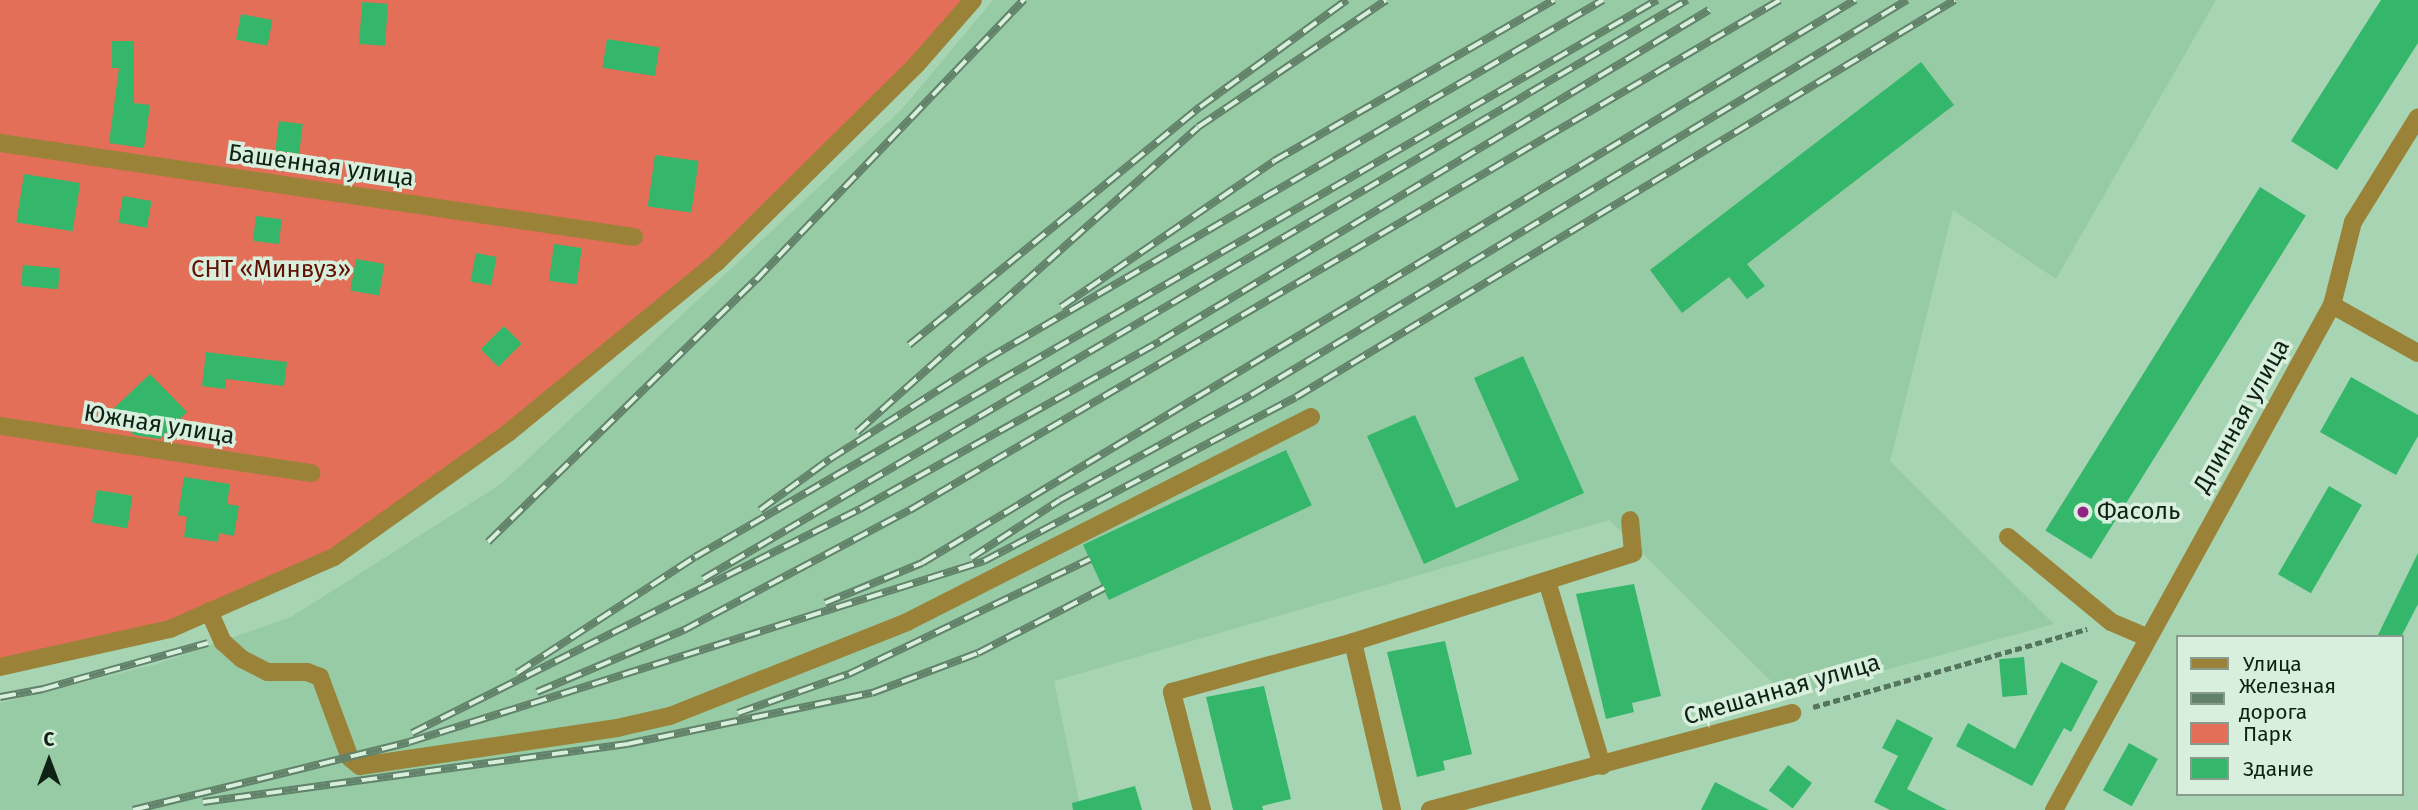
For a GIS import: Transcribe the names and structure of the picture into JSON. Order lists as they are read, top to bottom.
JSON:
{
  "streets": {
    "street": [
      "Башенная улица",
      "Длинная улица",
      "Южная улица",
      "Смешанная улица"
    ]
  },
  "parks": ["СНТ «Минвуз»"],
  "places": ["Фасоль"],
  "legend": [
    "Улица",
    "Железная дорога",
    "Парк",
    "Здание"
  ],
  "north": "top"
}
